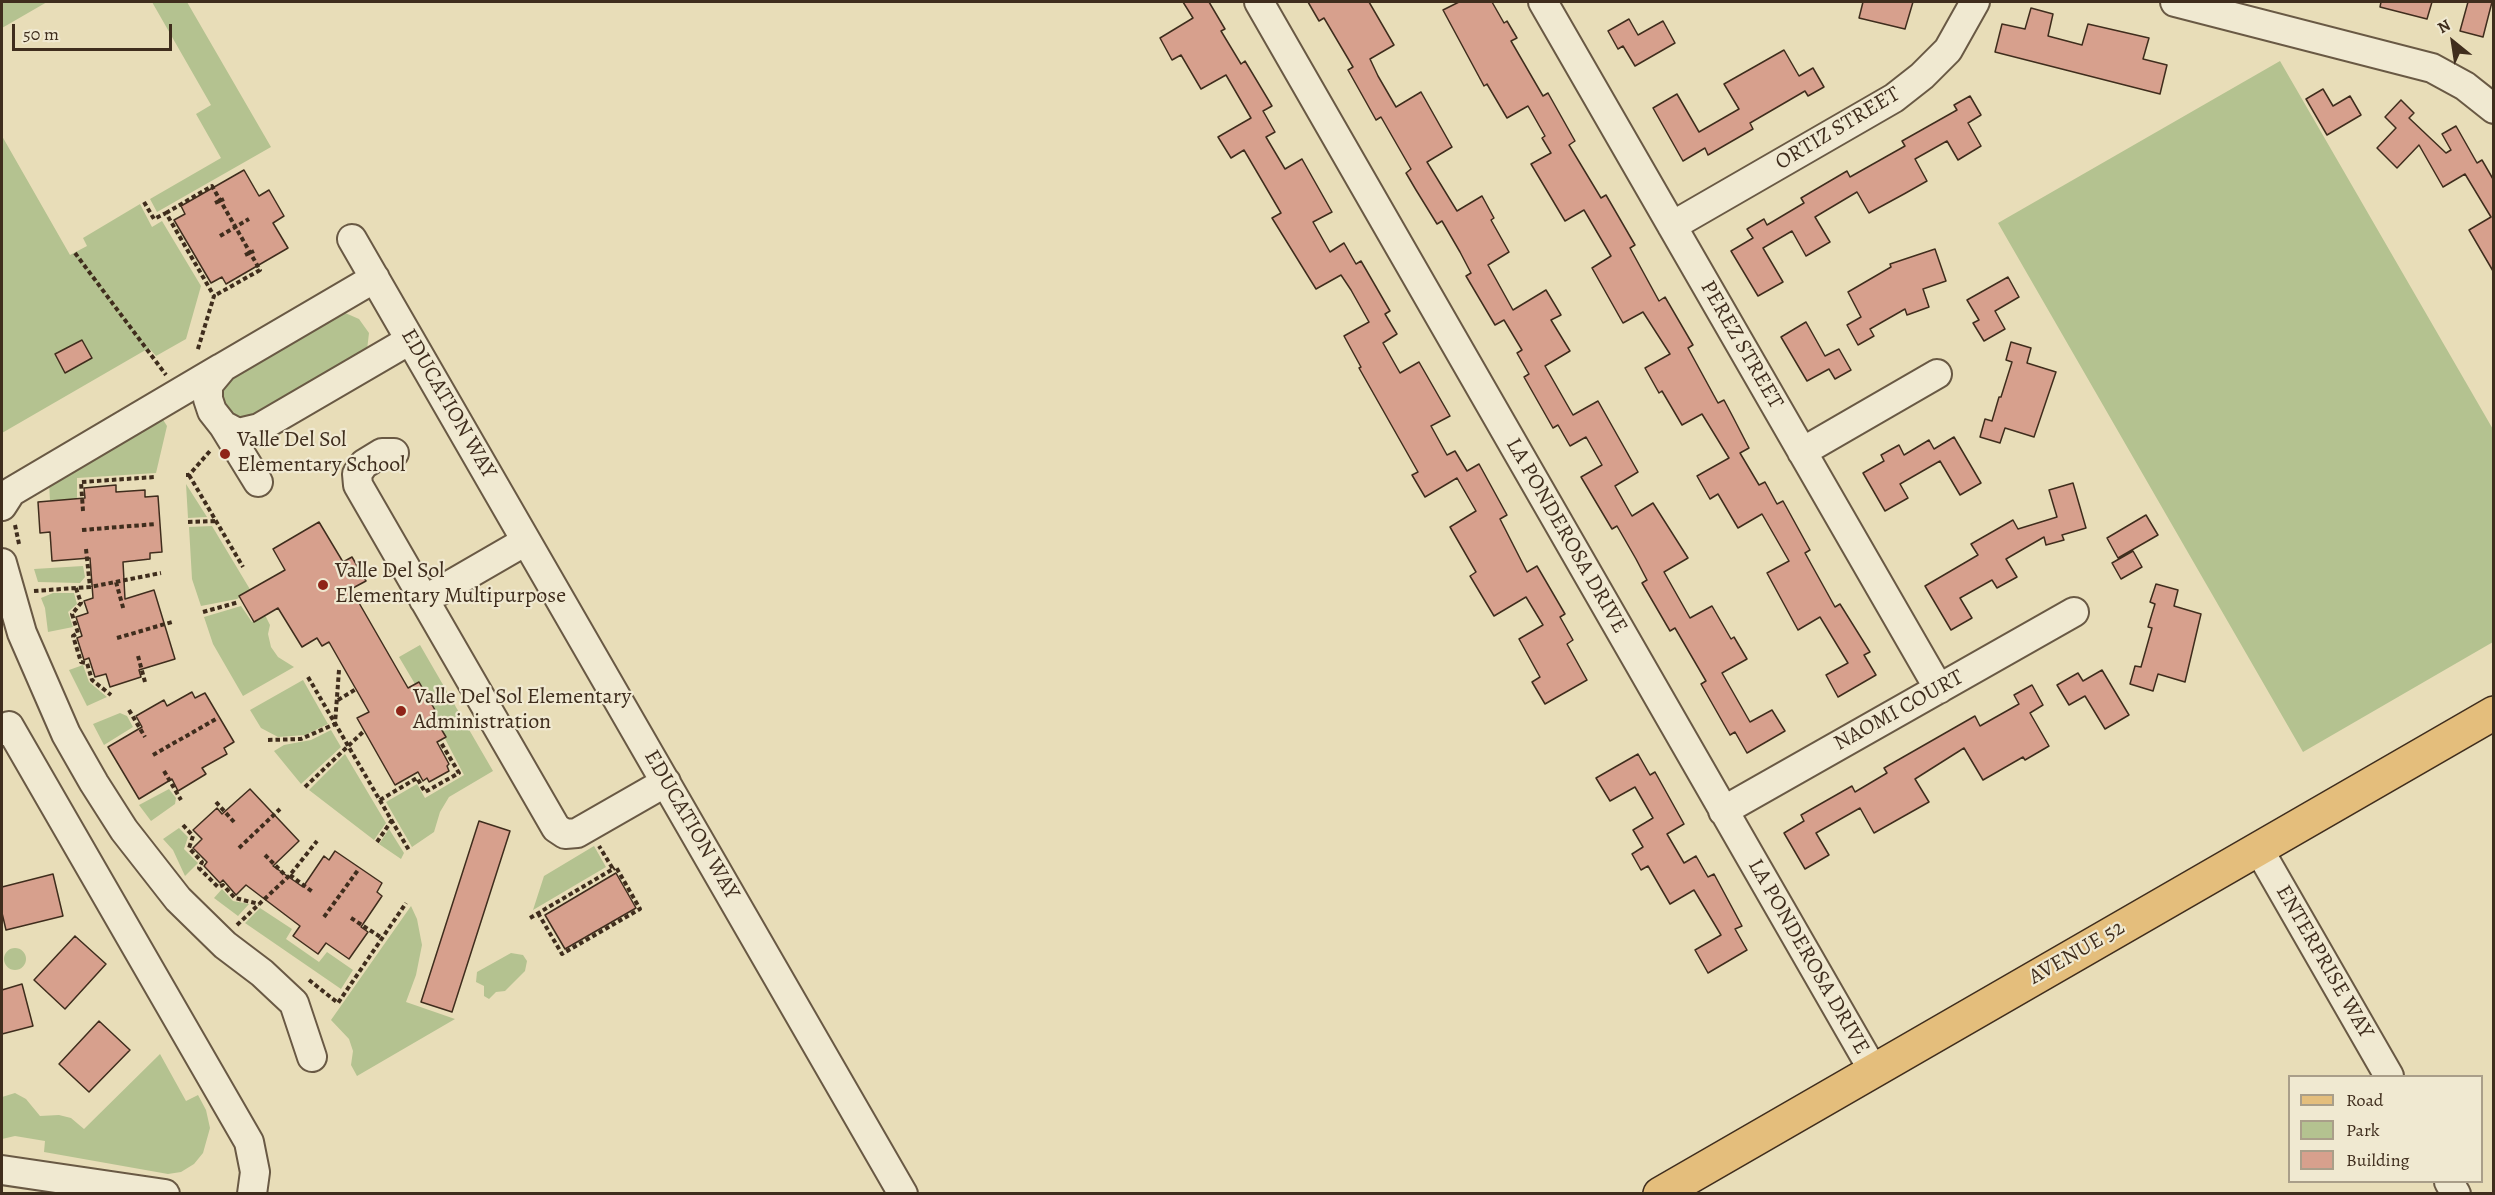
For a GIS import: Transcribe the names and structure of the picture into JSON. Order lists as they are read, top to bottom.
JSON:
{
  "streets": {
    "main road": ["AVENUE 52"],
    "street": [
      "ORTIZ STREET",
      "PEREZ STREET",
      "EDUCATION WAY",
      "LA PONDEROSA DRIVE",
      "NAOMI COURT",
      "ENTERPRISE WAY"
    ]
  },
  "crossings": [
    ["ORTIZ STREET", "PEREZ STREET"],
    ["PEREZ STREET", "NAOMI COURT"],
    ["LA PONDEROSA DRIVE", "NAOMI COURT"],
    ["LA PONDEROSA DRIVE", "AVENUE 52"],
    ["AVENUE 52", "ENTERPRISE WAY"]
  ],
  "places": ["Valle Del Sol Elementary School", "Valle Del Sol Elementary Multipurpose", "Valle Del Sol Elementary Administration"],
  "legend": ["Road", "Park", "Building"],
  "scale_bar": "50 m",
  "north": "top left"
}
